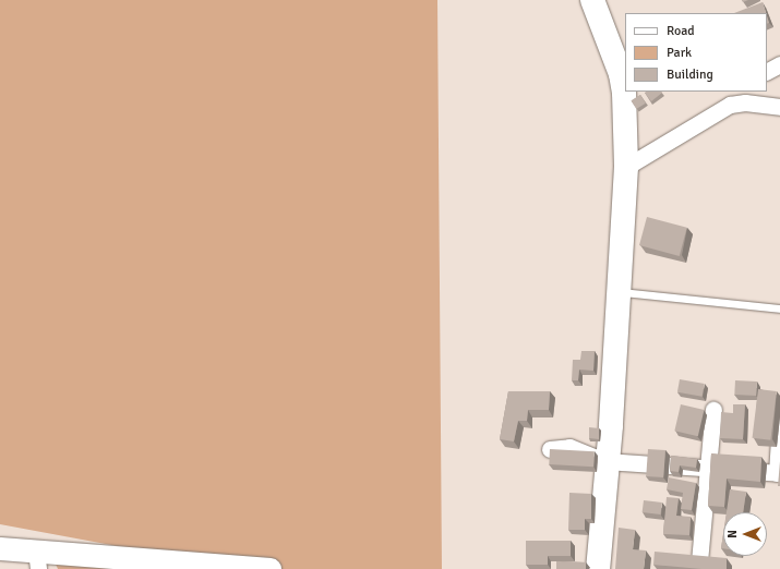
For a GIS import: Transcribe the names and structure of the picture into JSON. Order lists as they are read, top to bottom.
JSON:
{
  "legend": ["Road", "Park", "Building"],
  "north": "left"
}
